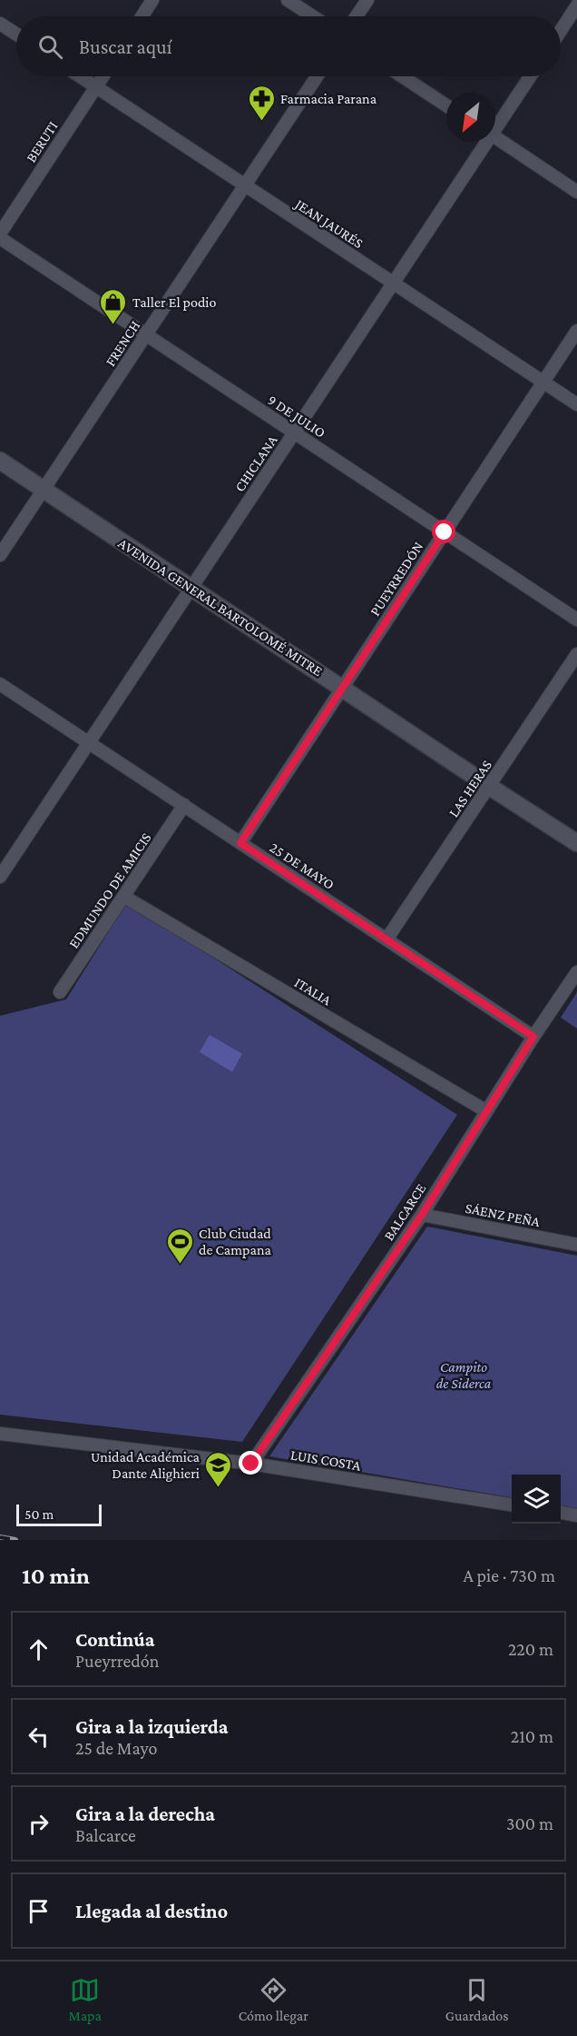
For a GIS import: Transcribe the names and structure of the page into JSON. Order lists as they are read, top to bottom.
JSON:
{
  "streets": {
    "main road": ["AVENIDA GENERAL BARTOLOMÉ MITRE"],
    "street": [
      "BERUTI",
      "JEAN JAURÉS",
      "FRENCH",
      "9 DE JULIO",
      "CHICLANA",
      "PUEYRREDÓN",
      "LAS HERAS",
      "25 DE MAYO",
      "EDMUNDO DE AMICIS",
      "ITALIA",
      "BALCARCE",
      "SÁENZ PEÑA",
      "LUIS COSTA"
    ]
  },
  "crossings": [
    ["BERUTI", "JEAN JAURÉS"],
    ["JEAN JAURÉS", "FRENCH"],
    ["JEAN JAURÉS", "CHICLANA"],
    ["JEAN JAURÉS", "PUEYRREDÓN"],
    ["FRENCH", "9 DE JULIO"],
    ["FRENCH", "AVENIDA GENERAL BARTOLOMÉ MITRE"],
    ["9 DE JULIO", "CHICLANA"],
    ["9 DE JULIO", "PUEYRREDÓN"],
    ["CHICLANA", "AVENIDA GENERAL BARTOLOMÉ MITRE"],
    ["CHICLANA", "25 DE MAYO"],
    ["PUEYRREDÓN", "AVENIDA GENERAL BARTOLOMÉ MITRE"],
    ["PUEYRREDÓN", "25 DE MAYO"],
    ["AVENIDA GENERAL BARTOLOMÉ MITRE", "LAS HERAS"],
    ["LAS HERAS", "25 DE MAYO"],
    ["25 DE MAYO", "EDMUNDO DE AMICIS"],
    ["25 DE MAYO", "BALCARCE"],
    ["EDMUNDO DE AMICIS", "ITALIA"],
    ["ITALIA", "BALCARCE"],
    ["BALCARCE", "SÁENZ PEÑA"],
    ["BALCARCE", "LUIS COSTA"]
  ],
  "parks": ["Campito de Siderca"],
  "places": {
    "pharmacy": ["Farmacia Parana"],
    "shop": ["Taller El podio"],
    "sports": ["Club Ciudad de Campana"],
    "school or university": ["Unidad Académica Dante Alighieri"]
  },
  "scale_bar": "50 m",
  "north": "bottom left",
  "page": {
    "search": "Buscar aquí",
    "scale": "50 m",
    "heading": ["10 min", "A pie · 730 m"],
    "list": [
      ["Continúa", "Pueyrredón", "220 m"],
      ["Gira a la izquierda", "25 de Mayo", "210 m"],
      ["Gira a la derecha", "Balcarce", "300 m"],
      "Llegada al destino"
    ],
    "nav": ["Mapa", "Cómo llegar", "Guardados"]
  }
}
